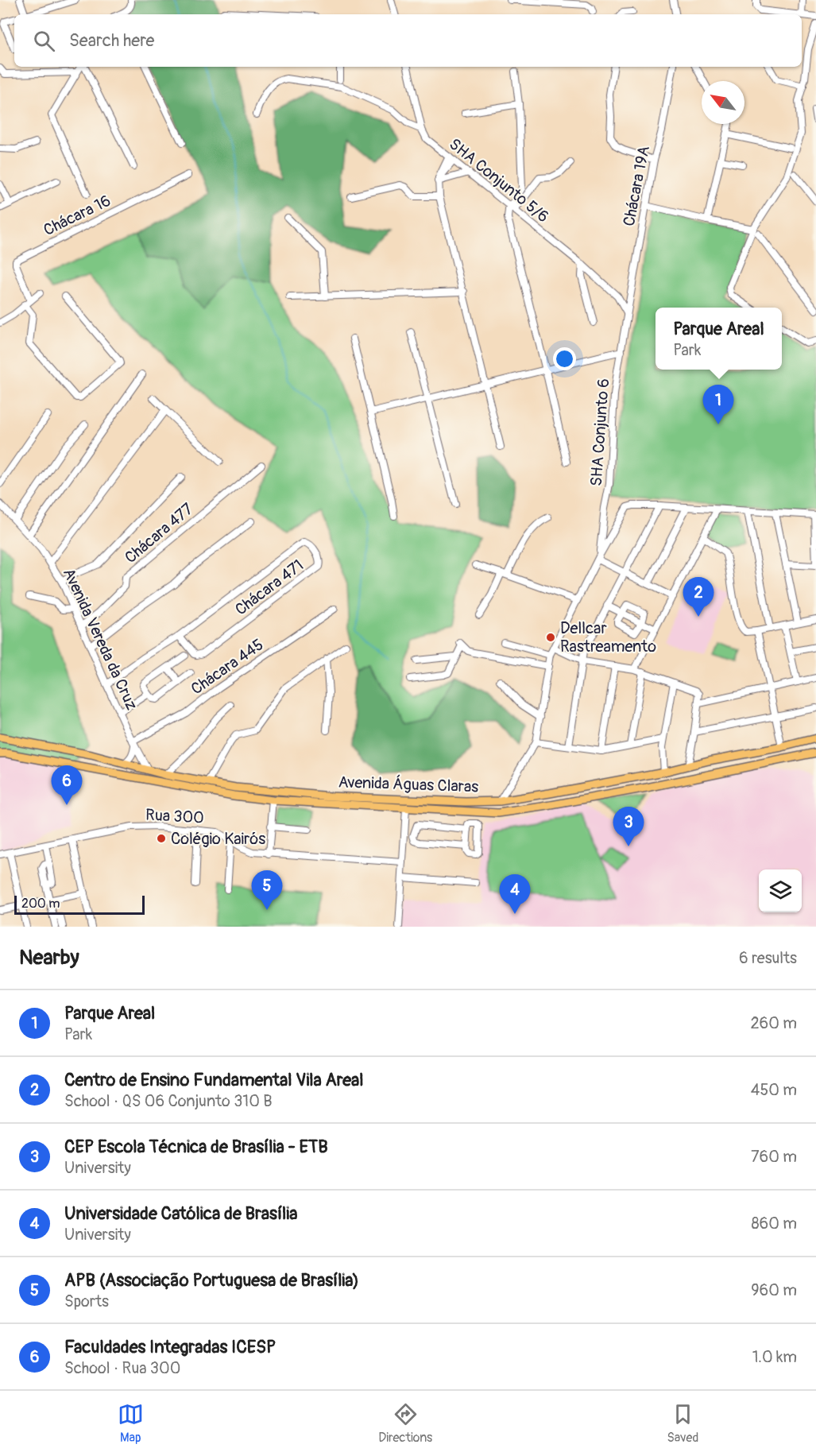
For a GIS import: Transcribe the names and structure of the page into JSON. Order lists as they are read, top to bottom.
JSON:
{
  "streets": {
    "main road": ["Avenida Águas Claras"],
    "street": [
      "SHA Conjunto 5/6",
      "Chácara 19A",
      "Chácara 16",
      "SHA Conjunto 6",
      "Chácara 477",
      "Chácara 471",
      "Avenida Vereda da Cruz",
      "Chácara 445",
      "Rua 300"
    ]
  },
  "crossings": [
    ["SHA Conjunto 5/6", "Chácara 19A"],
    ["SHA Conjunto 5/6", "SHA Conjunto 6"],
    ["Chácara 19A", "SHA Conjunto 6"],
    ["Chácara 477", "Avenida Vereda da Cruz"],
    ["Chácara 471", "Avenida Vereda da Cruz"],
    ["Avenida Vereda da Cruz", "Chácara 445"],
    ["Avenida Vereda da Cruz", "Avenida Águas Claras"]
  ],
  "places": ["Dellcar Rastreamento", "Colégio Kairós"],
  "scale_bar": "200 m",
  "north": "top left",
  "page": {
    "search": "Search here",
    "popup": ["Parque Areal", "Park"],
    "pins": [
      "1",
      "2",
      "6",
      "3",
      "5",
      "4"
    ],
    "scale": "200 m",
    "heading": ["Nearby", "6 results"],
    "list": [
      {
        "mark": "1",
        "name": "Parque Areal",
        "note": "Park",
        "value": "260 m"
      },
      {
        "mark": "2",
        "name": "Centro de Ensino Fundamental Vila Areal",
        "note": "School · QS 06 Conjunto 310 B",
        "value": "450 m"
      },
      {
        "mark": "3",
        "name": "CEP Escola Técnica de Brasília - ETB",
        "note": "University",
        "value": "760 m"
      },
      {
        "mark": "4",
        "name": "Universidade Católica de Brasília",
        "note": "University",
        "value": "860 m"
      },
      {
        "mark": "5",
        "name": "APB (Associação Portuguesa de Brasília)",
        "note": "Sports",
        "value": "960 m"
      },
      {
        "mark": "6",
        "name": "Faculdades Integradas ICESP",
        "note": "School · Rua 300",
        "value": "1.0 km"
      }
    ],
    "nav": ["Map", "Directions", "Saved"]
  }
}
